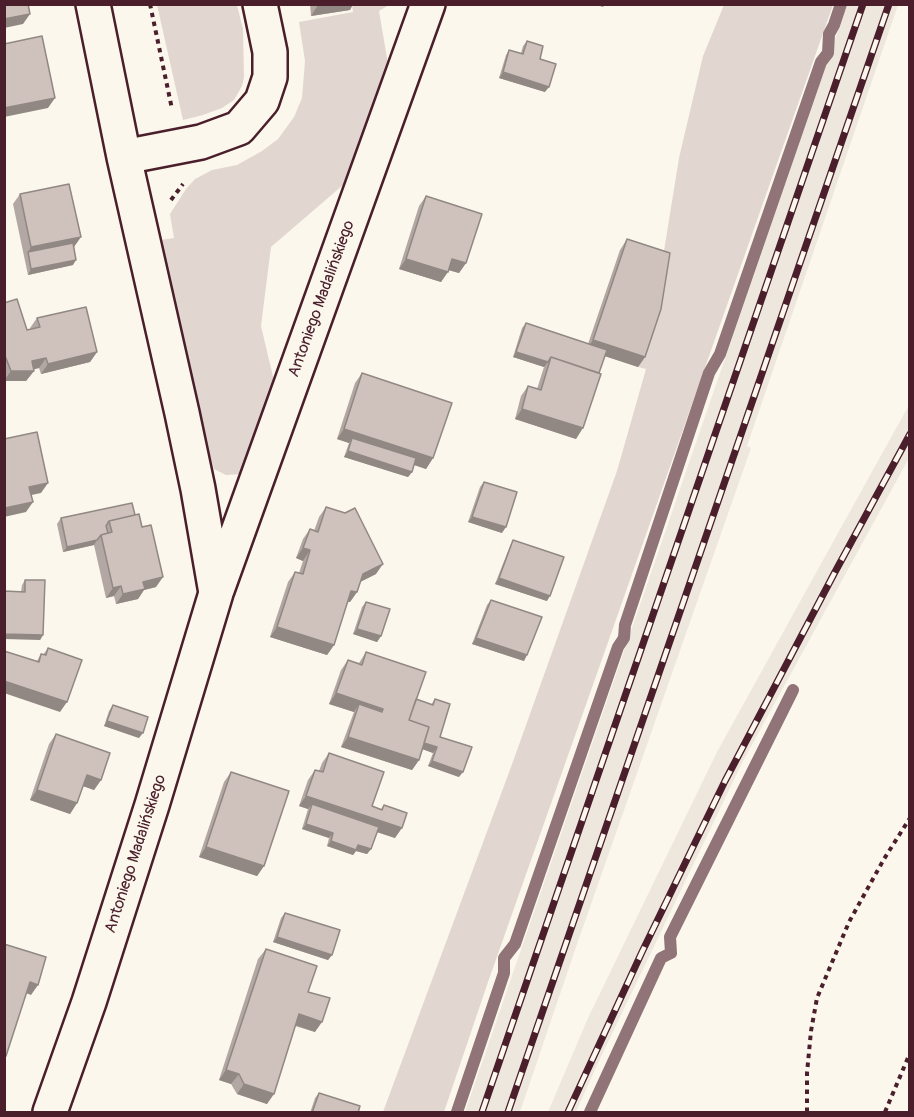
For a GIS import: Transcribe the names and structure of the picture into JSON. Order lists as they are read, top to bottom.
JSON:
{
  "streets": {
    "street": ["Antoniego Madalińskiego"]
  }
}
